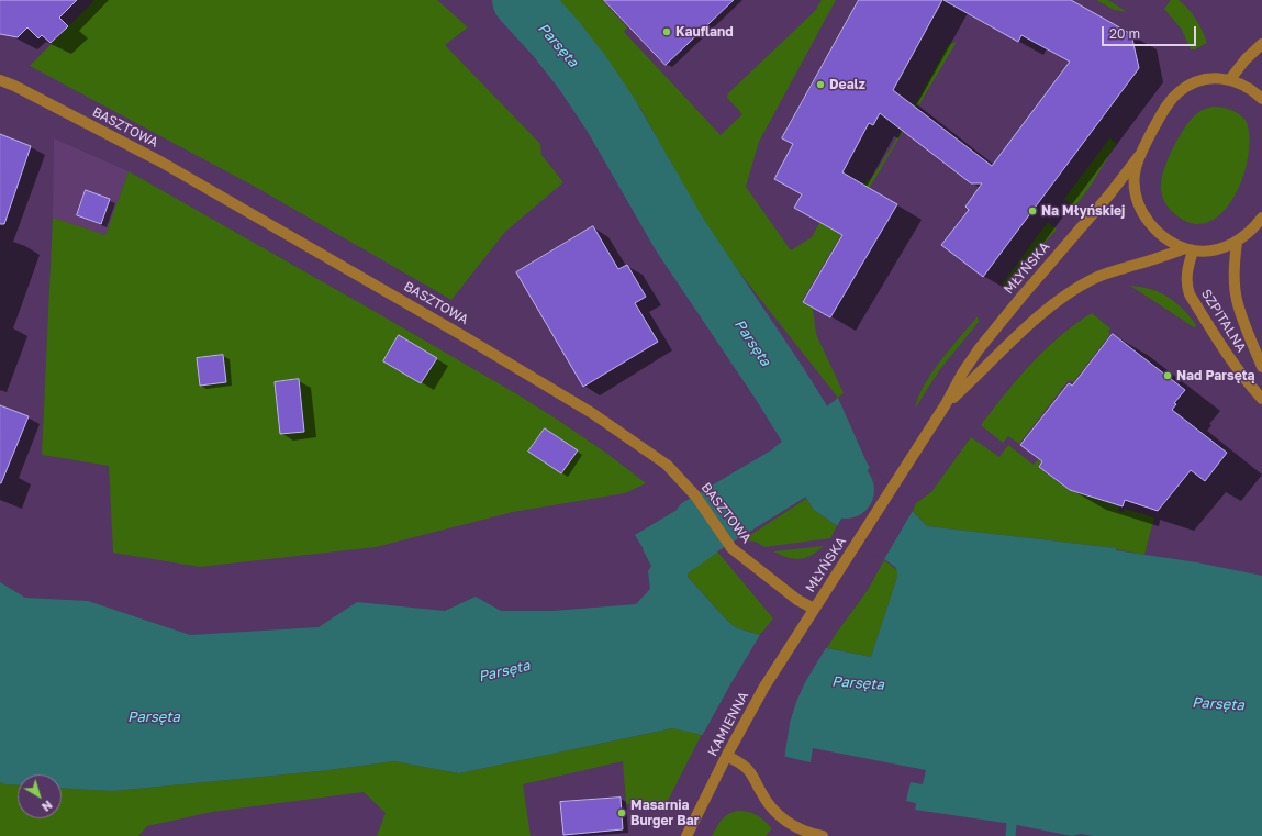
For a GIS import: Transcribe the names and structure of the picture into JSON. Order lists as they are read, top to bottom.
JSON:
{
  "streets": {
    "street": [
      "BASZTOWA",
      "MŁYŃSKA",
      "SZPITALNA",
      "KAMIENNA"
    ]
  },
  "crossings": [
    ["BASZTOWA", "MŁYŃSKA"],
    ["MŁYŃSKA", "SZPITALNA"],
    ["MŁYŃSKA", "KAMIENNA"]
  ],
  "water": ["Parsęta"],
  "places": [
    "Kaufland",
    "Dealz",
    "Na Młyńskiej",
    "Nad Parsętą",
    "Masarnia Burger Bar"
  ],
  "scale_bar": "20 m",
  "north": "bottom right"
}
